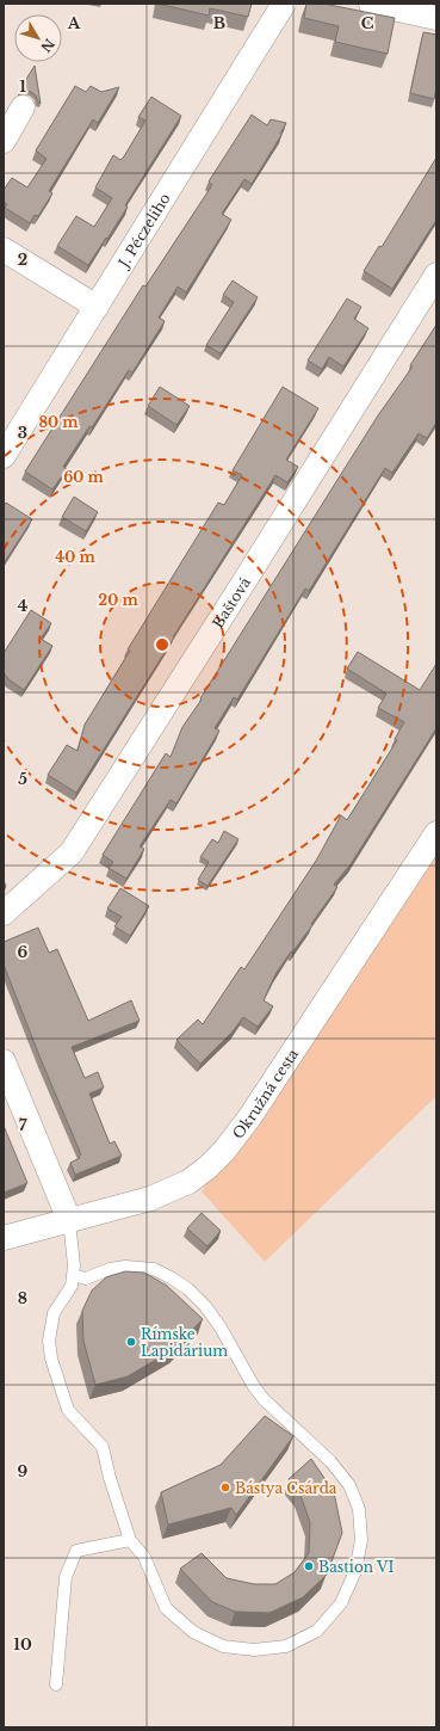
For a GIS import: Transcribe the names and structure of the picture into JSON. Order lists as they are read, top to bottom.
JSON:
{
  "streets": {
    "street": ["J. Péczeliho", "Baštová", "Okružná cesta"]
  },
  "places": ["Rímske Lapidárium", "Bástya Csárda", "Bastion VI"],
  "north": "bottom right",
  "grid": {
    "columns": ["A", "B", "C"],
    "rows": [
      "1",
      "2",
      "3",
      "4",
      "5",
      "6",
      "7",
      "8",
      "9",
      "10"
    ]
  },
  "rings": [
    "80 m",
    "60 m",
    "40 m",
    "20 m"
  ]
}
